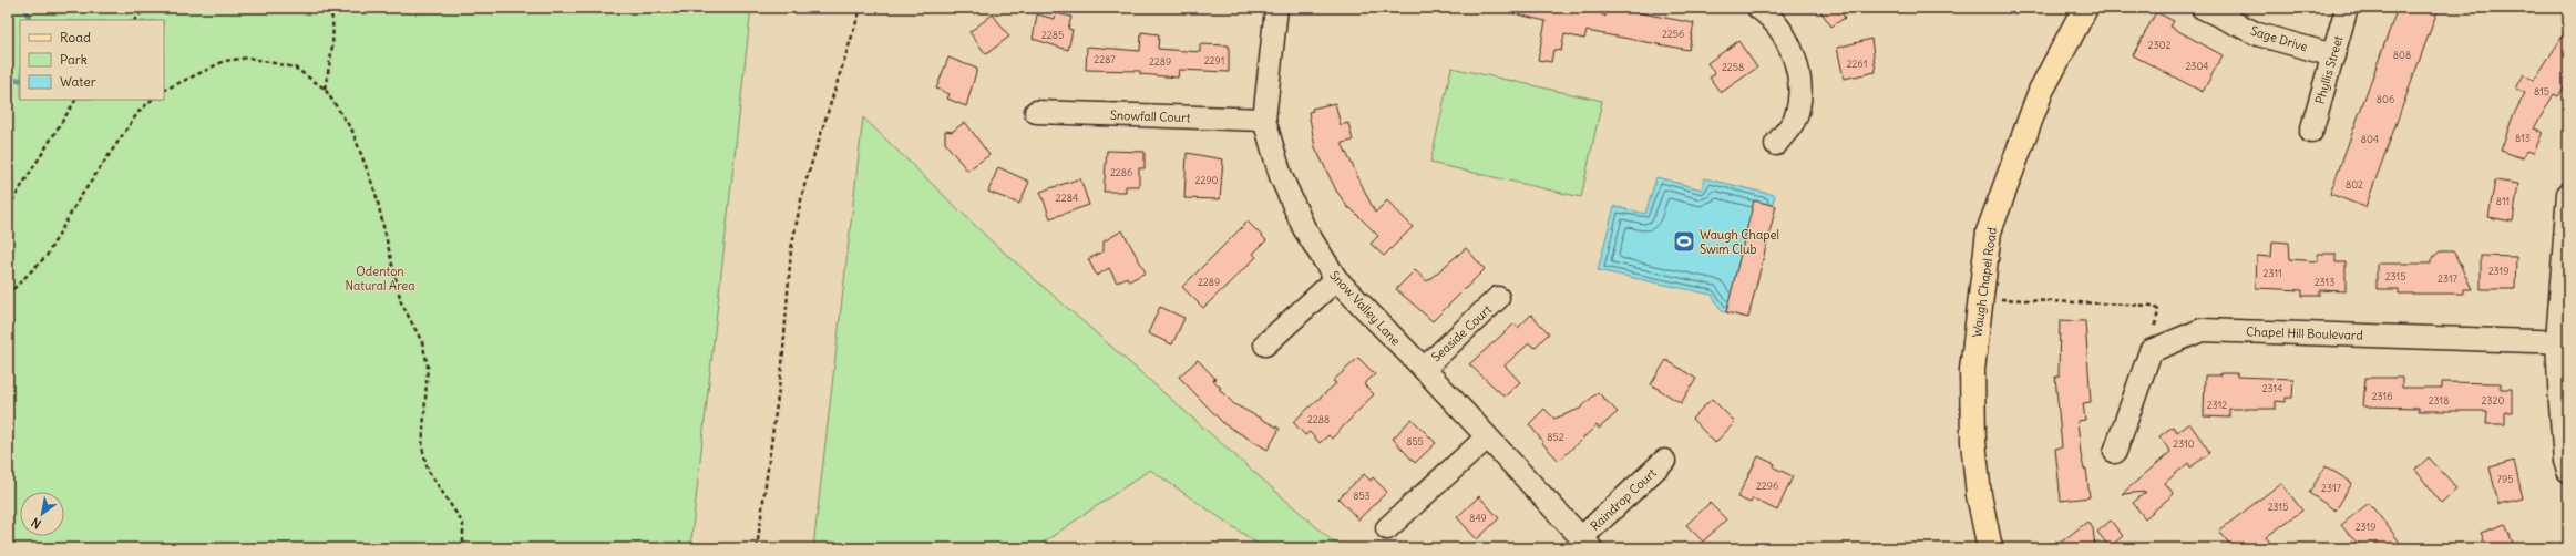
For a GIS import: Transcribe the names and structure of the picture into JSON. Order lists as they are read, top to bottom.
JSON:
{
  "streets": {
    "main road": ["Waugh Chapel Road"],
    "street": [
      "Sage Drive",
      "Phyllis Street",
      "Snowfall Court",
      "Snow Valley Lane",
      "Seaside Court",
      "Chapel Hill Boulevard",
      "Raindrop Court"
    ]
  },
  "crossings": [
    ["Sage Drive", "Phyllis Street"],
    ["Snowfall Court", "Snow Valley Lane"],
    ["Snow Valley Lane", "Seaside Court"],
    ["Snow Valley Lane", "Raindrop Court"]
  ],
  "parks": ["Odenton Natural Area"],
  "places": {
    "sports": ["Waugh Chapel Swim Club"]
  },
  "house_numbers": [
    "2256",
    "2285",
    "2302",
    "808",
    "2287",
    "2291",
    "2289",
    "2261",
    "2304",
    "2258",
    "815",
    "806",
    "813",
    "804",
    "2286",
    "2290",
    "802",
    "2284",
    "811",
    "2319",
    "2311",
    "2315",
    "2317",
    "2289",
    "2313",
    "2314",
    "2316",
    "2318",
    "2320",
    "2312",
    "2288",
    "852",
    "855",
    "2310",
    "795",
    "2296",
    "2317",
    "853",
    "2315",
    "849",
    "2319"
  ],
  "legend": ["Road", "Park", "Water"],
  "north": "bottom left"
}
